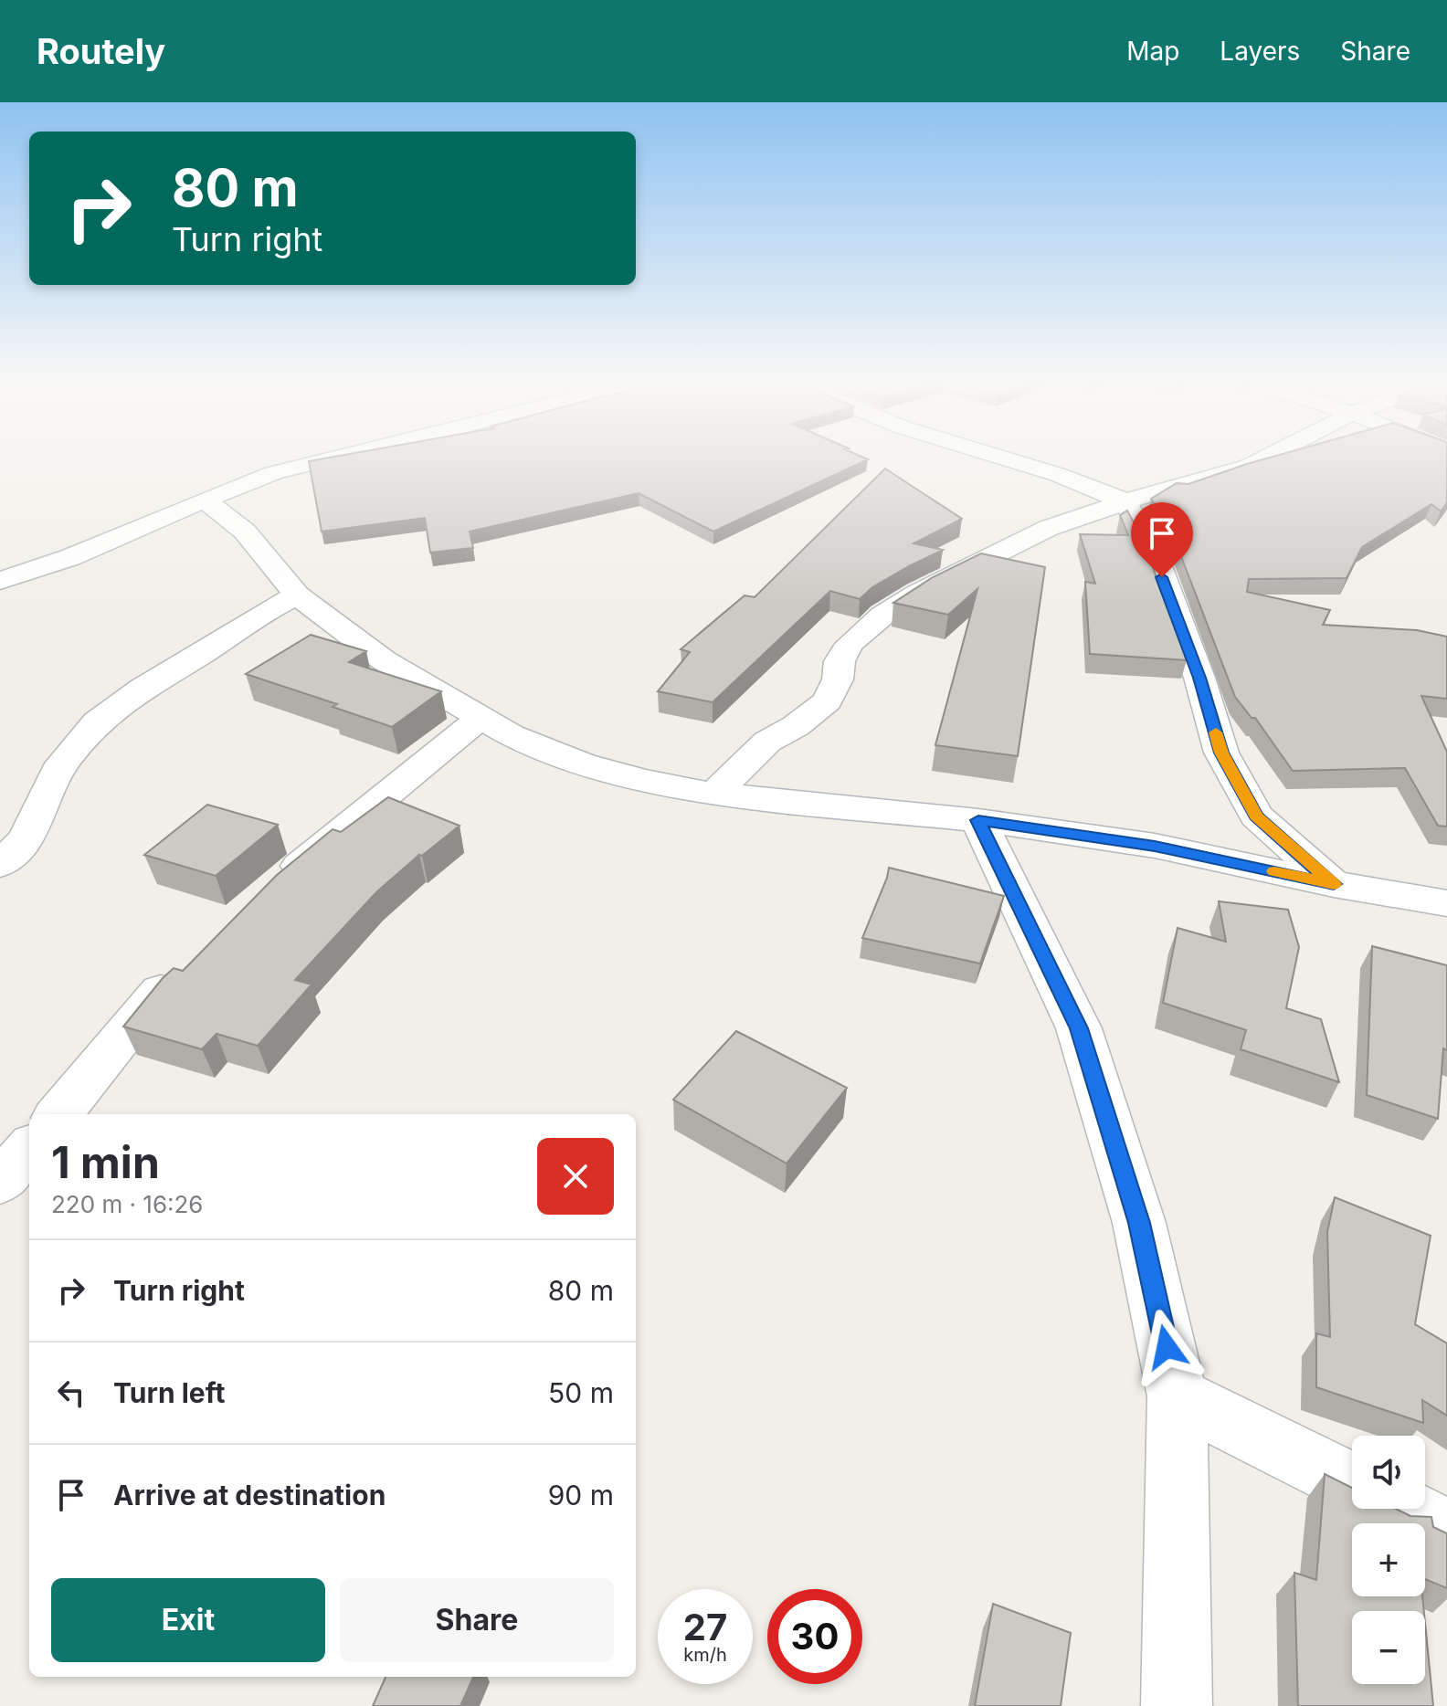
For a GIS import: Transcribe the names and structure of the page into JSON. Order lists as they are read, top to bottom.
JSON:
{
  "page": {
    "header": "Routely",
    "nav": ["Map", "Layers", "Share"],
    "turn": ["80 m", "Turn right"],
    "heading": ["1 min", "220 m · 16:26"],
    "list": [
      {
        "name": "Turn right",
        "value": "80 m"
      },
      {
        "name": "Turn left",
        "value": "50 m"
      },
      {
        "name": "Arrive at destination",
        "value": "90 m"
      }
    ],
    "map_buttons": ["+", "−"],
    "buttons": ["Exit", "Share"],
    "speed": "27 km/h",
    "limit": "30"
  }
}
